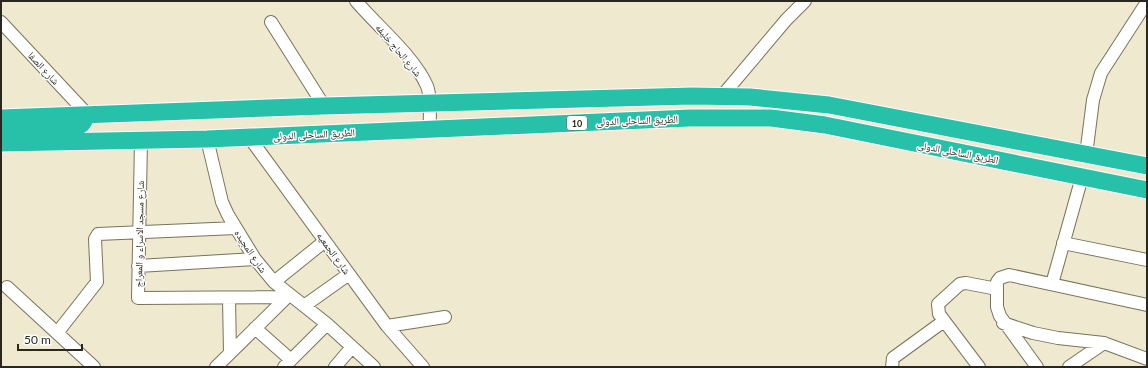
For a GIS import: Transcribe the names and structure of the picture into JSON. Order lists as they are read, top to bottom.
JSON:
{
  "streets": {
    "highway": ["الطريق الساحلى الدولى", "10"],
    "street": [
      "شارع الحاج خليفه",
      "شارع الصفا",
      "شارع مسجد الاسراء و المعراج",
      "شارع المجيده",
      "شارع الجمعيه"
    ]
  },
  "crossings": [
    ["شارع الحاج خليفه", "الطريق الساحلى الدولى"],
    ["الطريق الساحلى الدولى", "شارع مسجد الاسراء و المعراج"],
    ["الطريق الساحلى الدولى", "شارع المجيده"],
    ["الطريق الساحلى الدولى", "شارع الجمعيه"],
    ["شارع مسجد الاسراء و المعراج", "شارع المجيده"]
  ],
  "scale_bar": "50 m"
}
